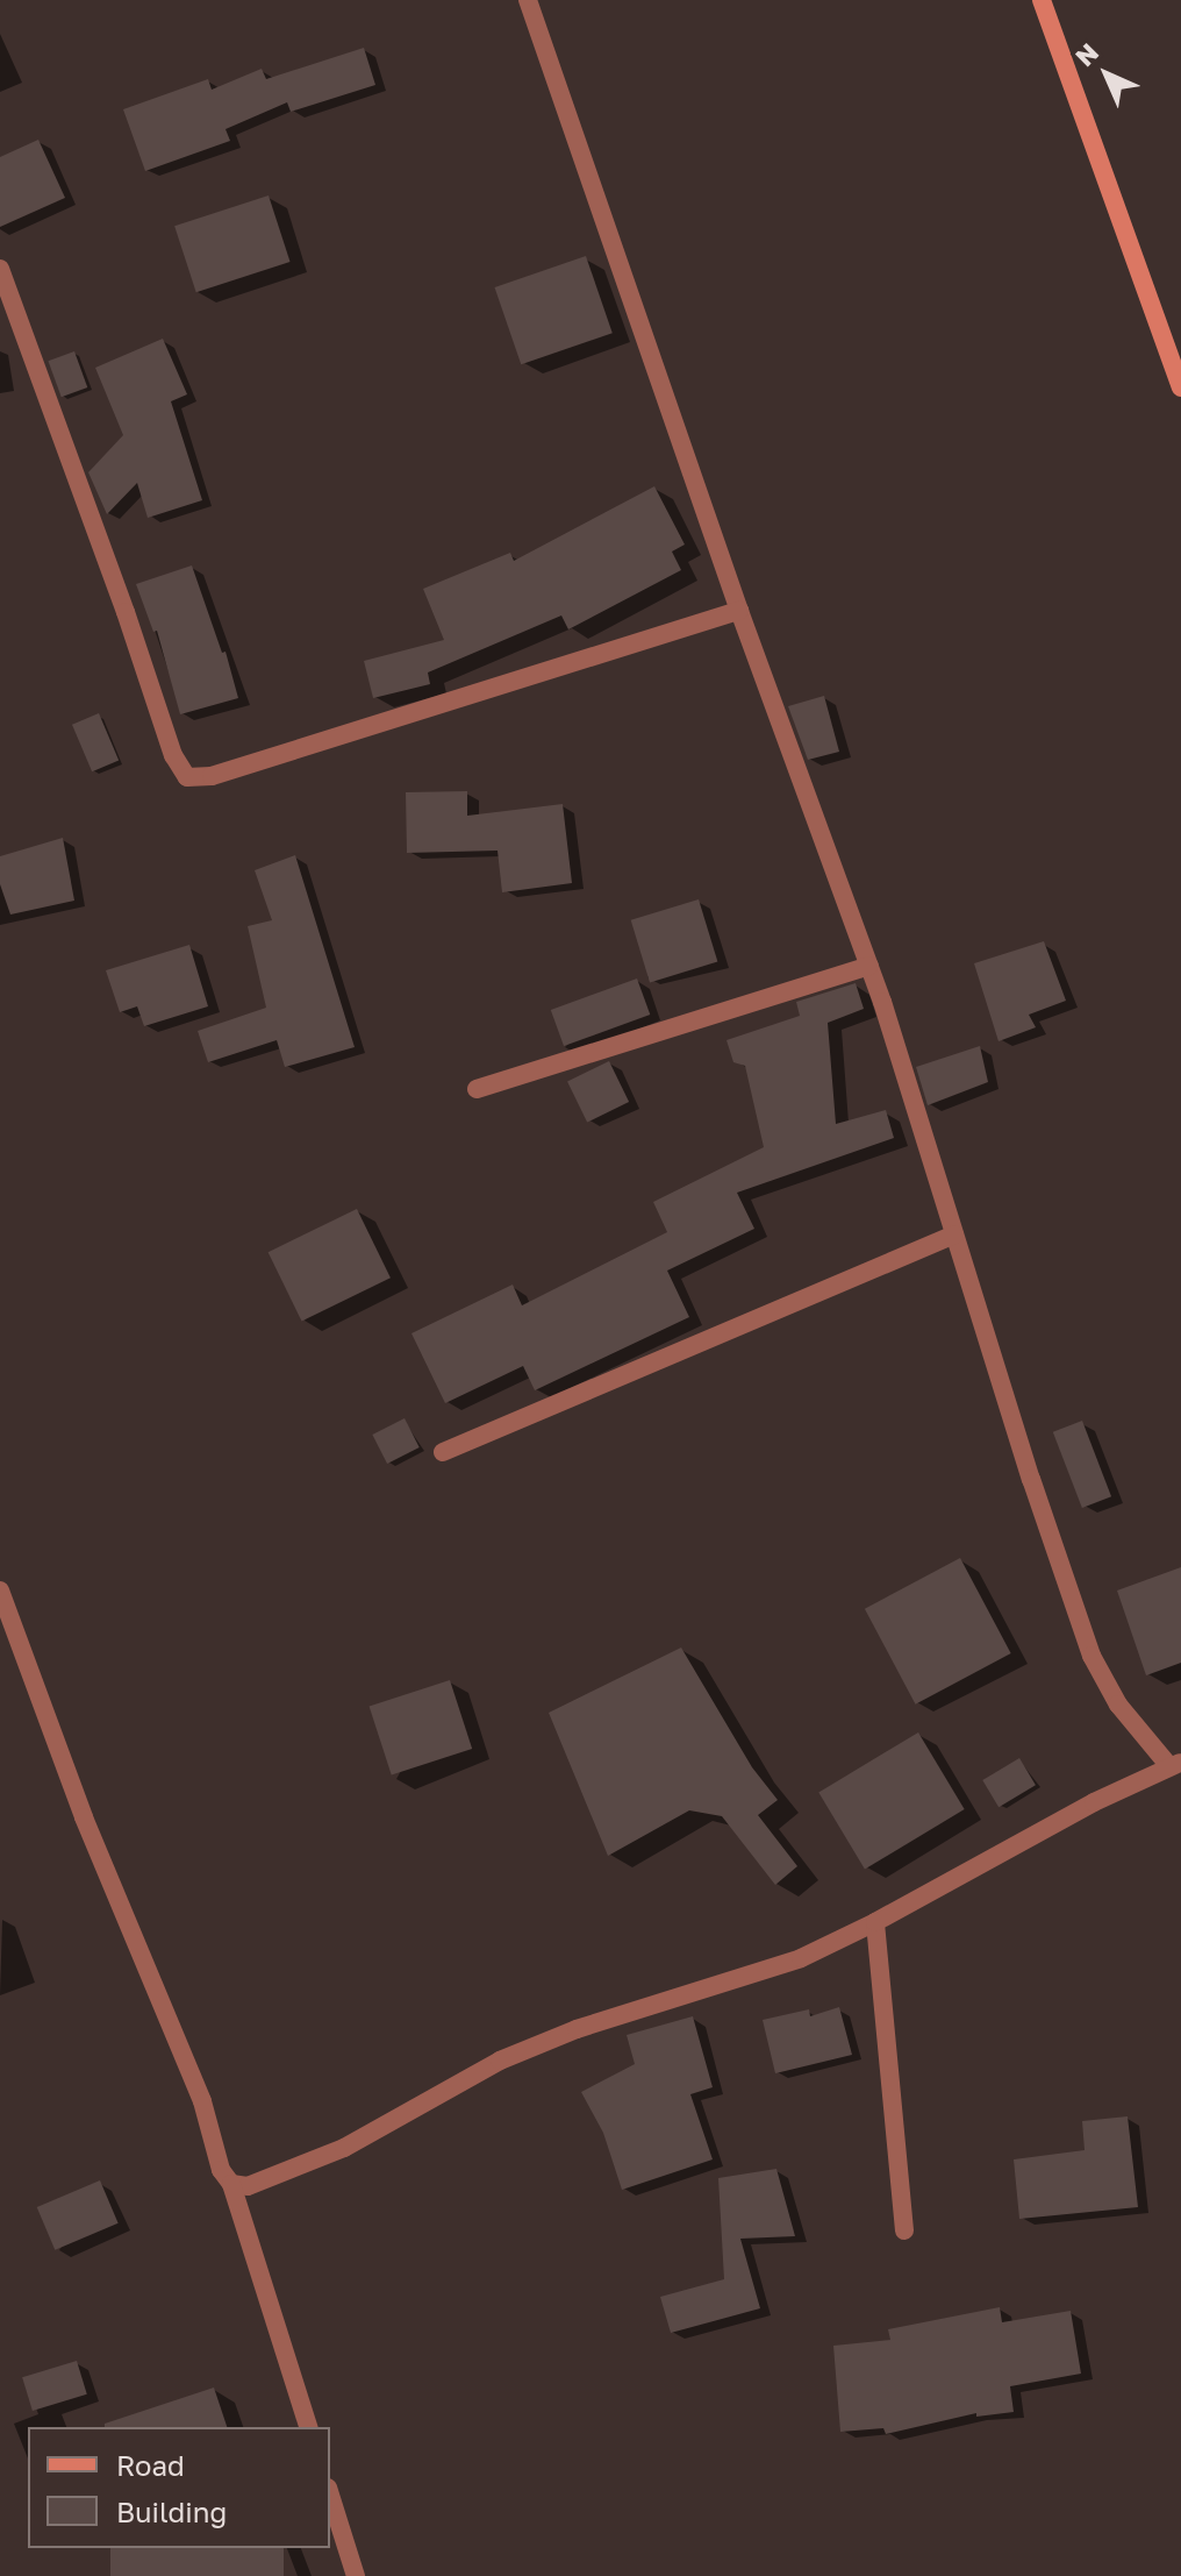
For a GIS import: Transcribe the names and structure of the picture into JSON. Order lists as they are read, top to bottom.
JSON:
{
  "legend": ["Road", "Building"],
  "north": "top left"
}
